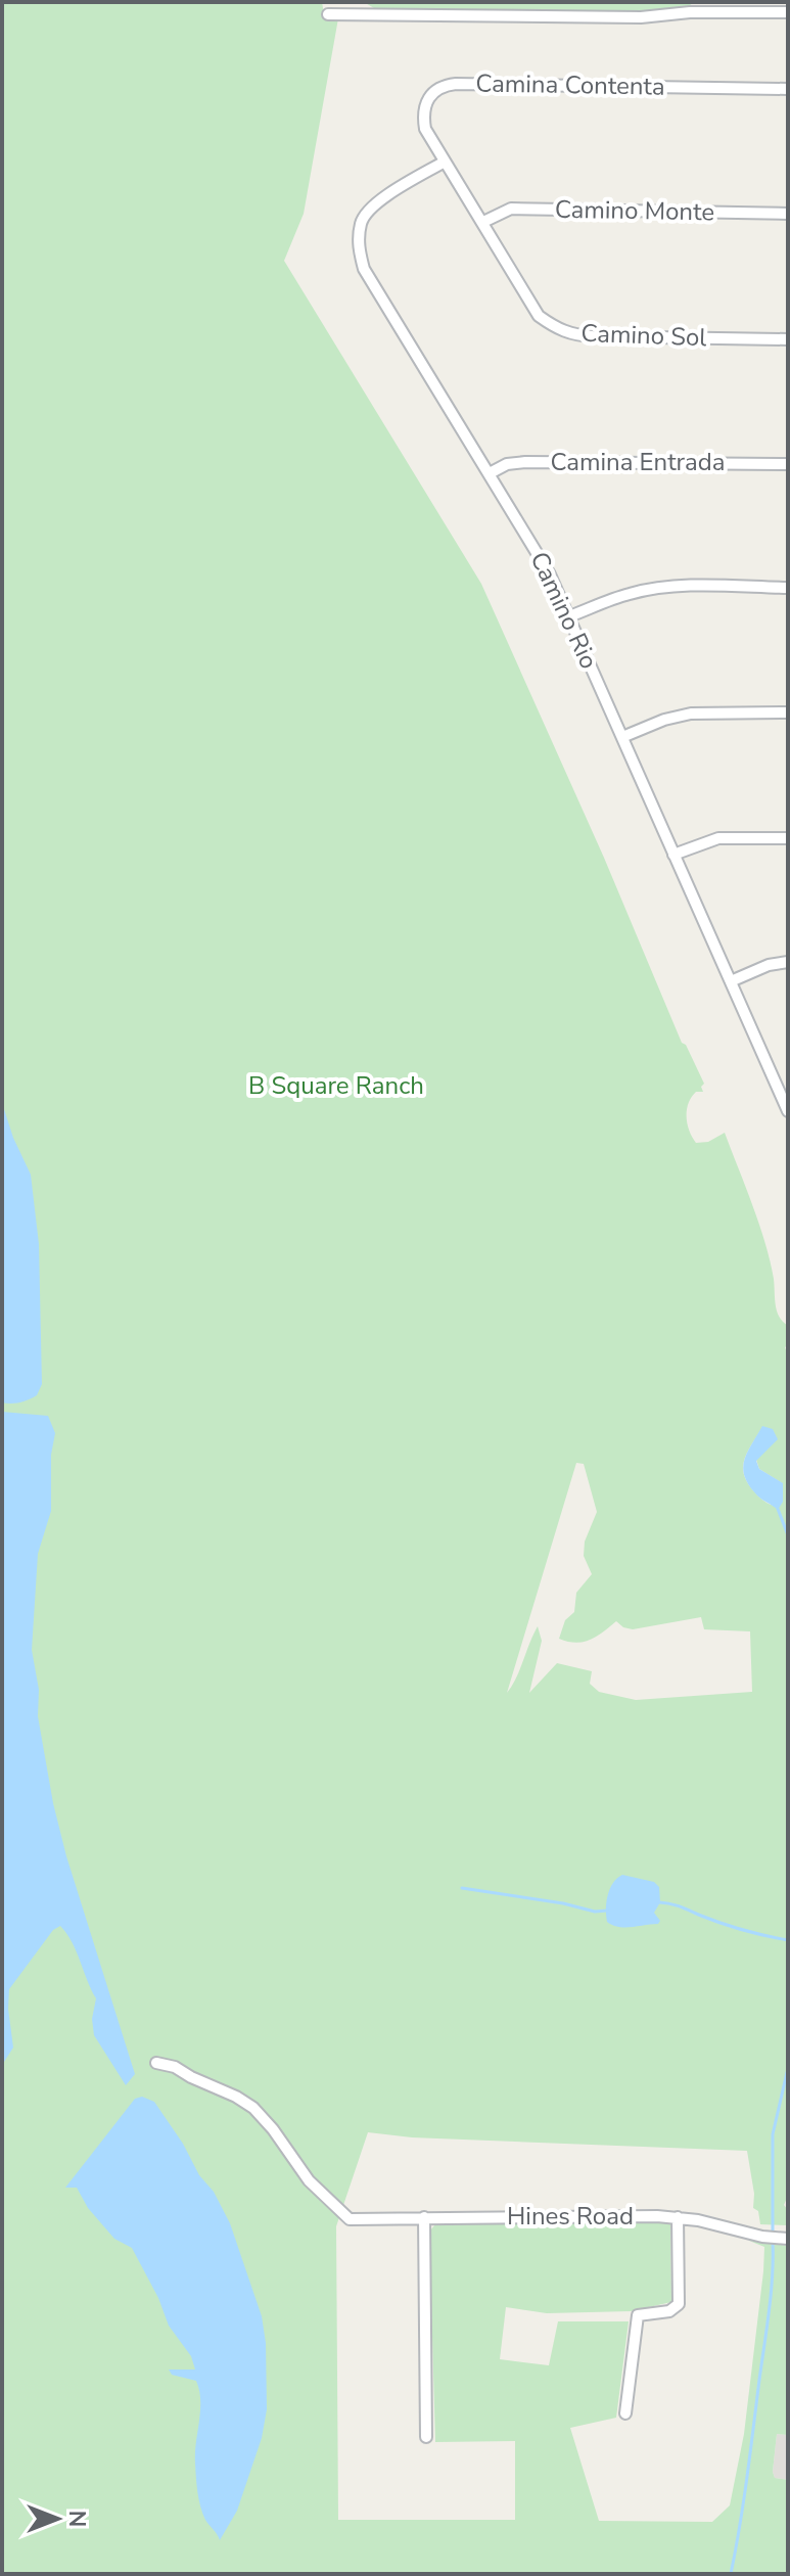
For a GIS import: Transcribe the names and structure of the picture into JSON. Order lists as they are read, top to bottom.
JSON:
{
  "streets": {
    "street": [
      "Camina Contenta",
      "Camino Monte",
      "Camino Sol",
      "Camina Entrada",
      "Camino Rio",
      "Hines Road"
    ]
  },
  "crossings": [
    ["Camina Contenta", "Camino Sol"],
    ["Camina Contenta", "Camino Rio"],
    ["Camino Monte", "Camino Sol"],
    ["Camino Sol", "Camino Rio"],
    ["Camina Entrada", "Camino Rio"]
  ],
  "parks": ["B Square Ranch"],
  "north": "right"
}
